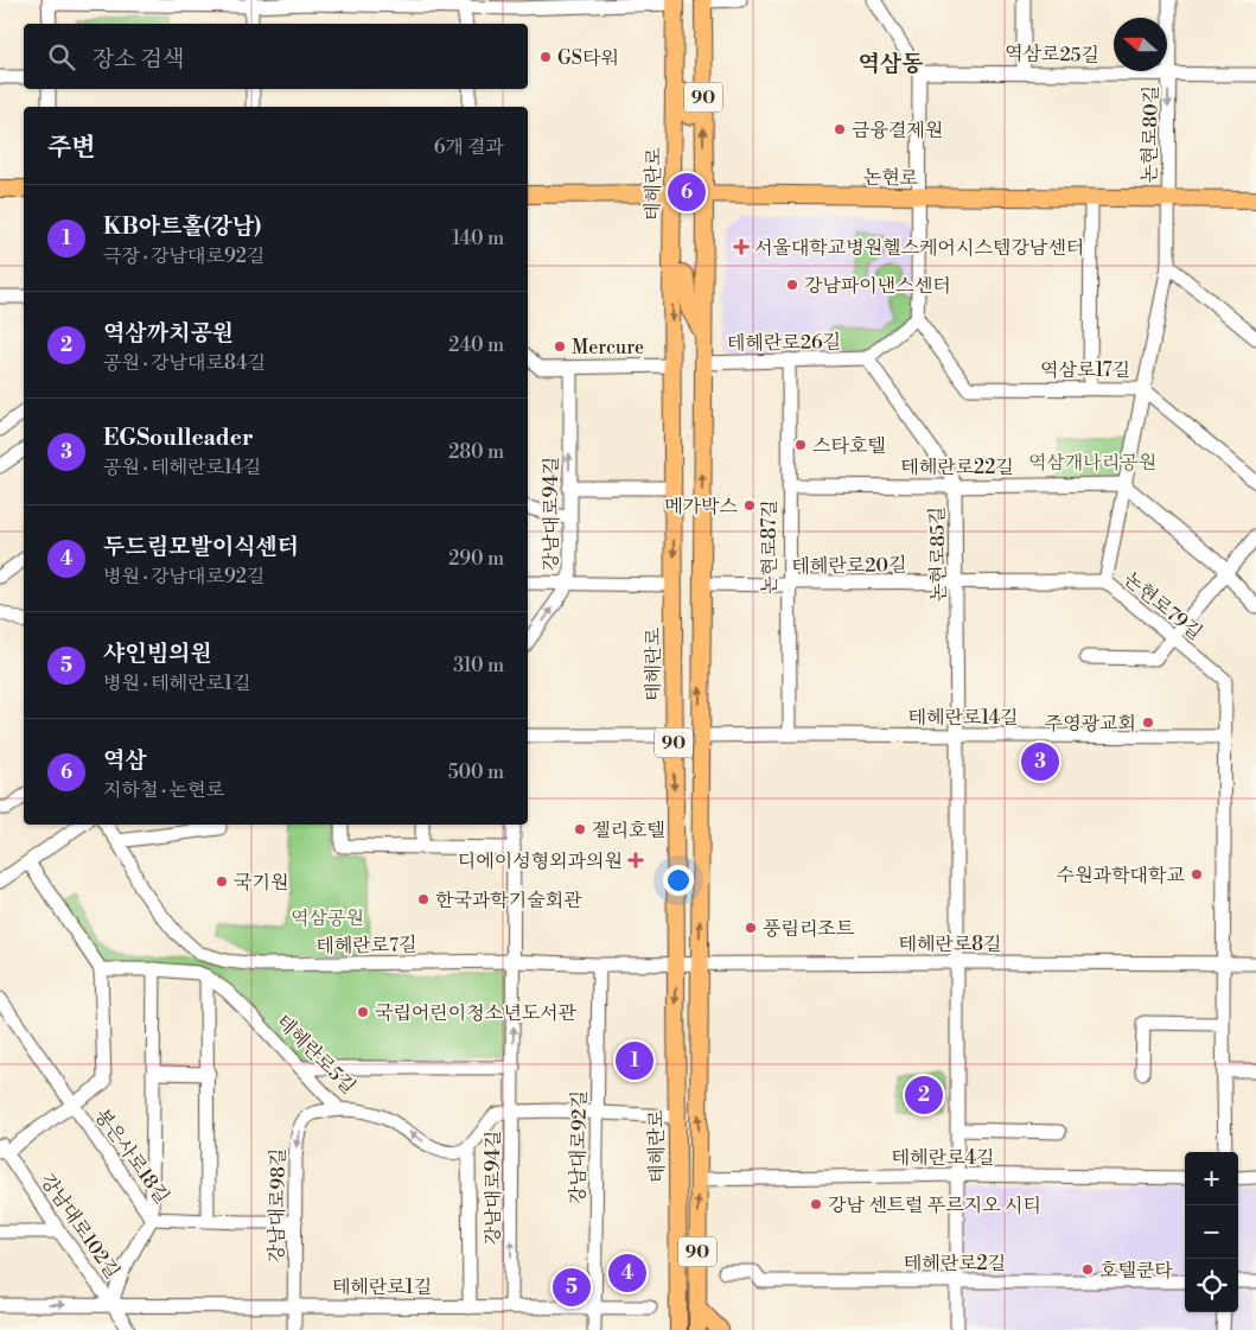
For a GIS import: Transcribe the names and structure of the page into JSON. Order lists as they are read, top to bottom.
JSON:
{
  "streets": {
    "main road": ["90", "논현로", "테헤란로"],
    "street": [
      "역삼로25길",
      "논현로80길",
      "테헤란로26길",
      "역삼로17길",
      "테헤란로22길",
      "강남대로94길",
      "논현로87길",
      "논현로85길",
      "테헤란로20길",
      "논현로79길",
      "테헤란로14길",
      "테헤란로8길",
      "테헤란로7길",
      "테헤란로5길",
      "강남대로92길",
      "봉은사로18길",
      "테헤란로4길",
      "강남대로98길",
      "강남대로102길",
      "테헤란로2길",
      "테헤란로1길"
    ]
  },
  "crossings": [
    ["역삼로25길", "논현로80길"],
    ["90", "논현로"],
    ["90", "테헤란로"],
    ["90", "테헤란로26길"],
    ["90", "테헤란로20길"],
    ["90", "테헤란로14길"],
    ["90", "테헤란로8길"],
    ["90", "테헤란로4길"],
    ["논현로80길", "논현로"],
    ["논현로80길", "논현로79길"],
    ["논현로", "테헤란로"],
    ["논현로", "논현로79길"],
    ["테헤란로", "테헤란로8길"],
    ["테헤란로", "테헤란로7길"],
    ["테헤란로26길", "논현로87길"],
    ["테헤란로26길", "논현로85길"],
    ["역삼로17길", "논현로79길"],
    ["테헤란로22길", "논현로87길"],
    ["테헤란로22길", "논현로85길"],
    ["테헤란로22길", "논현로79길"],
    ["강남대로94길", "테헤란로7길"],
    ["강남대로94길", "테헤란로1길"],
    ["논현로87길", "테헤란로20길"],
    ["논현로87길", "테헤란로14길"],
    ["논현로85길", "테헤란로20길"],
    ["논현로85길", "테헤란로14길"],
    ["논현로85길", "테헤란로8길"],
    ["논현로85길", "테헤란로4길"],
    ["논현로85길", "테헤란로2길"],
    ["테헤란로20길", "논현로79길"],
    ["논현로79길", "테헤란로14길"],
    ["논현로79길", "테헤란로8길"],
    ["테헤란로8길", "테헤란로7길"],
    ["테헤란로7길", "강남대로92길"],
    ["테헤란로5길", "강남대로98길"],
    ["강남대로92길", "테헤란로1길"],
    ["봉은사로18길", "강남대로98길"],
    ["강남대로98길", "테헤란로1길"],
    ["강남대로102길", "테헤란로1길"]
  ],
  "one_way": ["논현로80길"],
  "districts": ["역삼동"],
  "parks": ["역삼개나리공원", "역삼공원"],
  "places": {
    "other": [
      "GS타워",
      "금융결제원",
      "강남파이낸스센터",
      "Mercure",
      "스타호텔",
      "메가박스",
      "주영광교회",
      "젤리호텔",
      "수원과학대학교",
      "국기원",
      "한국과학기술회관",
      "풍림리조트",
      "국립어린이청소년도서관",
      "강남 센트럴 푸르지오 시티",
      "호텔쿤타"
    ],
    "health": ["서울대학교병원헬스케어시스템강남센터", "디에이성형외과의원"]
  },
  "north": "left",
  "page": {
    "search": "장소 검색",
    "heading": ["주변", "6개 결과"],
    "pins": [
      "6",
      "3",
      "1",
      "2",
      "4",
      "5"
    ],
    "list": [
      {
        "mark": "1",
        "name": "KB아트홀(강남)",
        "note": "극장 · 강남대로92길",
        "value": "140 m"
      },
      {
        "mark": "2",
        "name": "역삼까치공원",
        "note": "공원 · 강남대로84길",
        "value": "240 m"
      },
      {
        "mark": "3",
        "name": "EGSoulleader",
        "note": "공원 · 테헤란로14길",
        "value": "280 m"
      },
      {
        "mark": "4",
        "name": "두드림모발이식센터",
        "note": "병원 · 강남대로92길",
        "value": "290 m"
      },
      {
        "mark": "5",
        "name": "샤인빔의원",
        "note": "병원 · 테헤란로1길",
        "value": "310 m"
      },
      {
        "mark": "6",
        "name": "역삼",
        "note": "지하철 · 논현로",
        "value": "500 m"
      }
    ],
    "map_buttons": ["+", "−"]
  }
}
